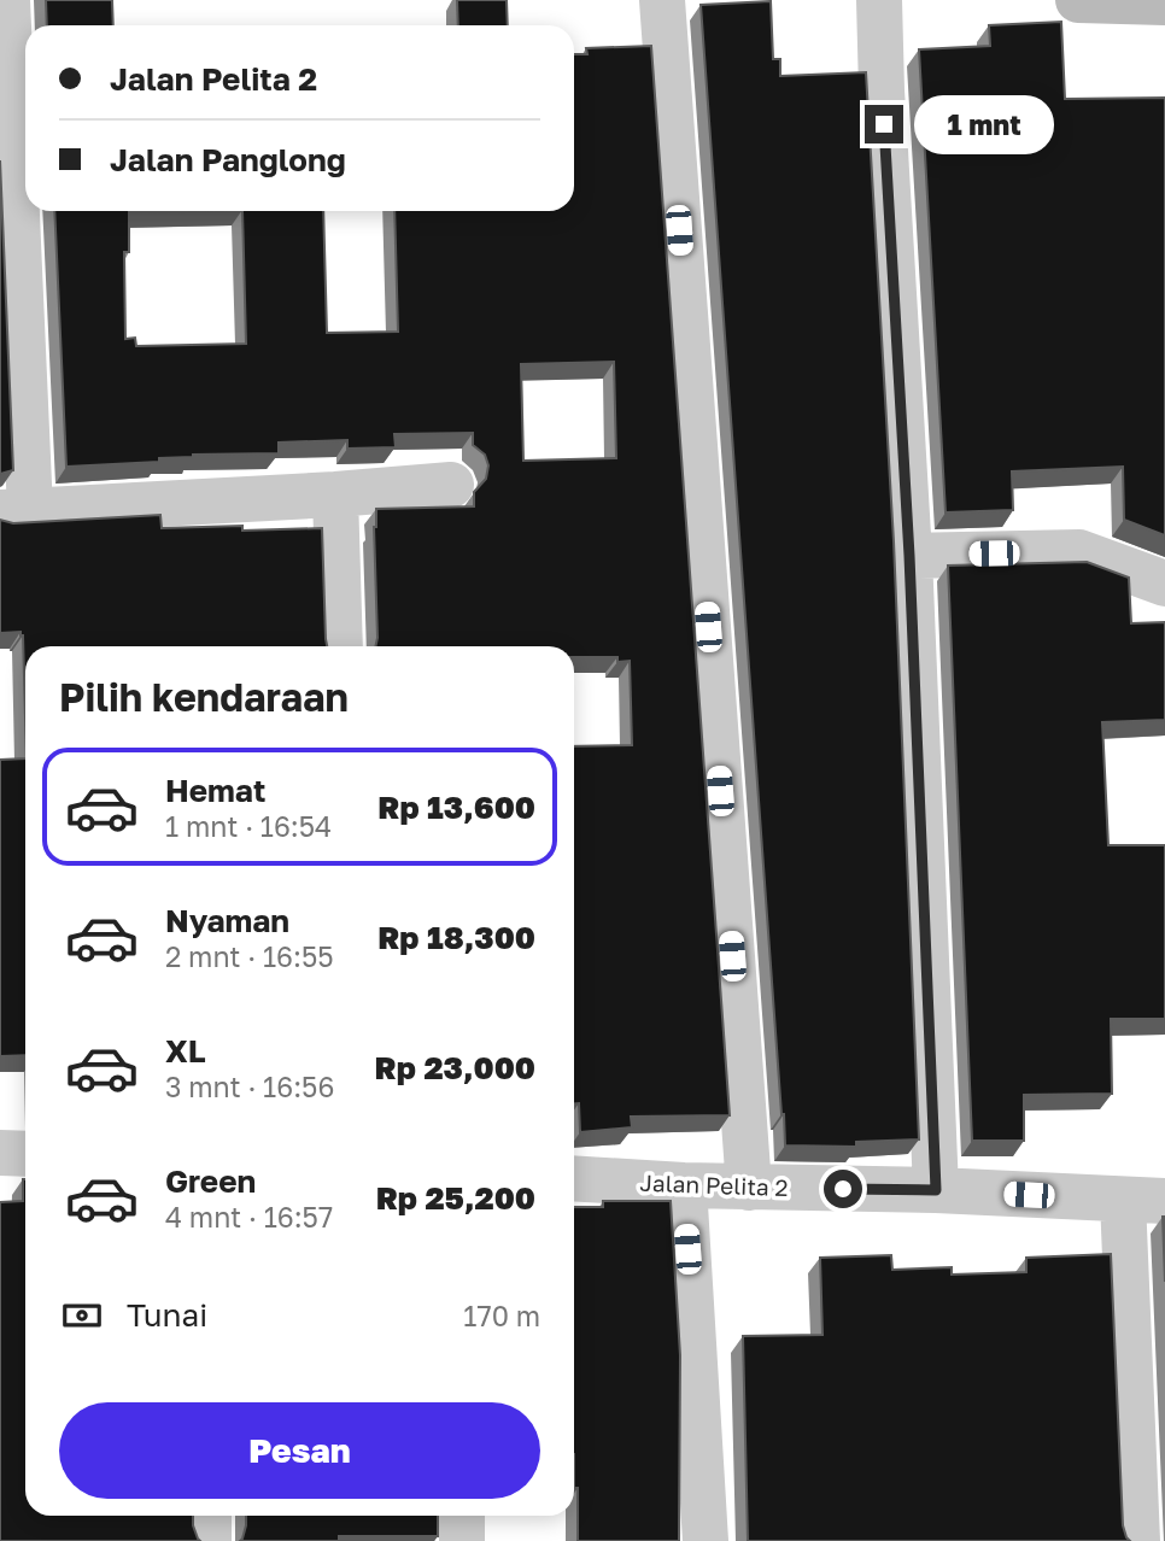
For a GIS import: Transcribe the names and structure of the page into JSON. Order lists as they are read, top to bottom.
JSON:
{
  "streets": {
    "street": ["Jalan Pelita 2"]
  },
  "page": {
    "banner": ["Jalan Pelita 2", "Jalan Panglong"],
    "bubble": "1 mnt",
    "heading": "Pilih kendaraan",
    "list": [
      {
        "name": "Hemat",
        "note": "1 mnt · 16:54",
        "value": "Rp 13,600"
      },
      {
        "name": "Nyaman",
        "note": "2 mnt · 16:55",
        "value": "Rp 18,300"
      },
      {
        "name": "XL",
        "note": "3 mnt · 16:56",
        "value": "Rp 23,000"
      },
      {
        "name": "Green",
        "note": "4 mnt · 16:57",
        "value": "Rp 25,200"
      }
    ],
    "pay": ["Tunai", "170 m"],
    "buttons": "Pesan"
  }
}
